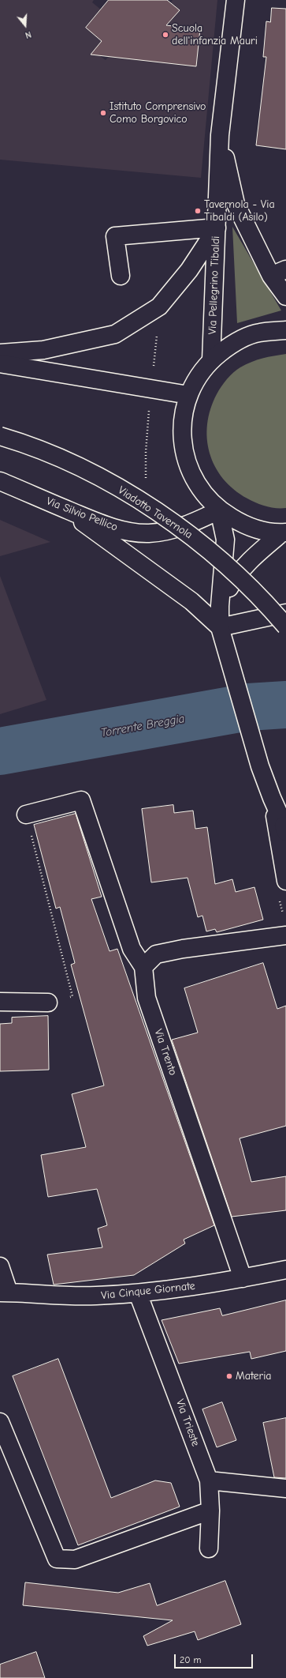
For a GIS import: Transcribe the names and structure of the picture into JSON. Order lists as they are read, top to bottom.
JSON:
{
  "streets": {
    "main road": [
      "Via Pellegrino Tibaldi",
      "Viadotto Tavernola",
      "Via Silvio Pellico",
      "Via Trento",
      "Via Cinque Giornate",
      "Via Trieste"
    ]
  },
  "crossings": [
    ["Via Trento", "Via Cinque Giornate"],
    ["Via Cinque Giornate", "Via Trieste"]
  ],
  "water": ["Torrente Breggia"],
  "places": [
    "Scuola dell'infanzia Mauri",
    "Istituto Comprensivo Como Borgovico",
    "Tavernola - Via Tibaldi (Asilo)",
    "Materia"
  ],
  "scale_bar": "20 m",
  "north": "bottom"
}
